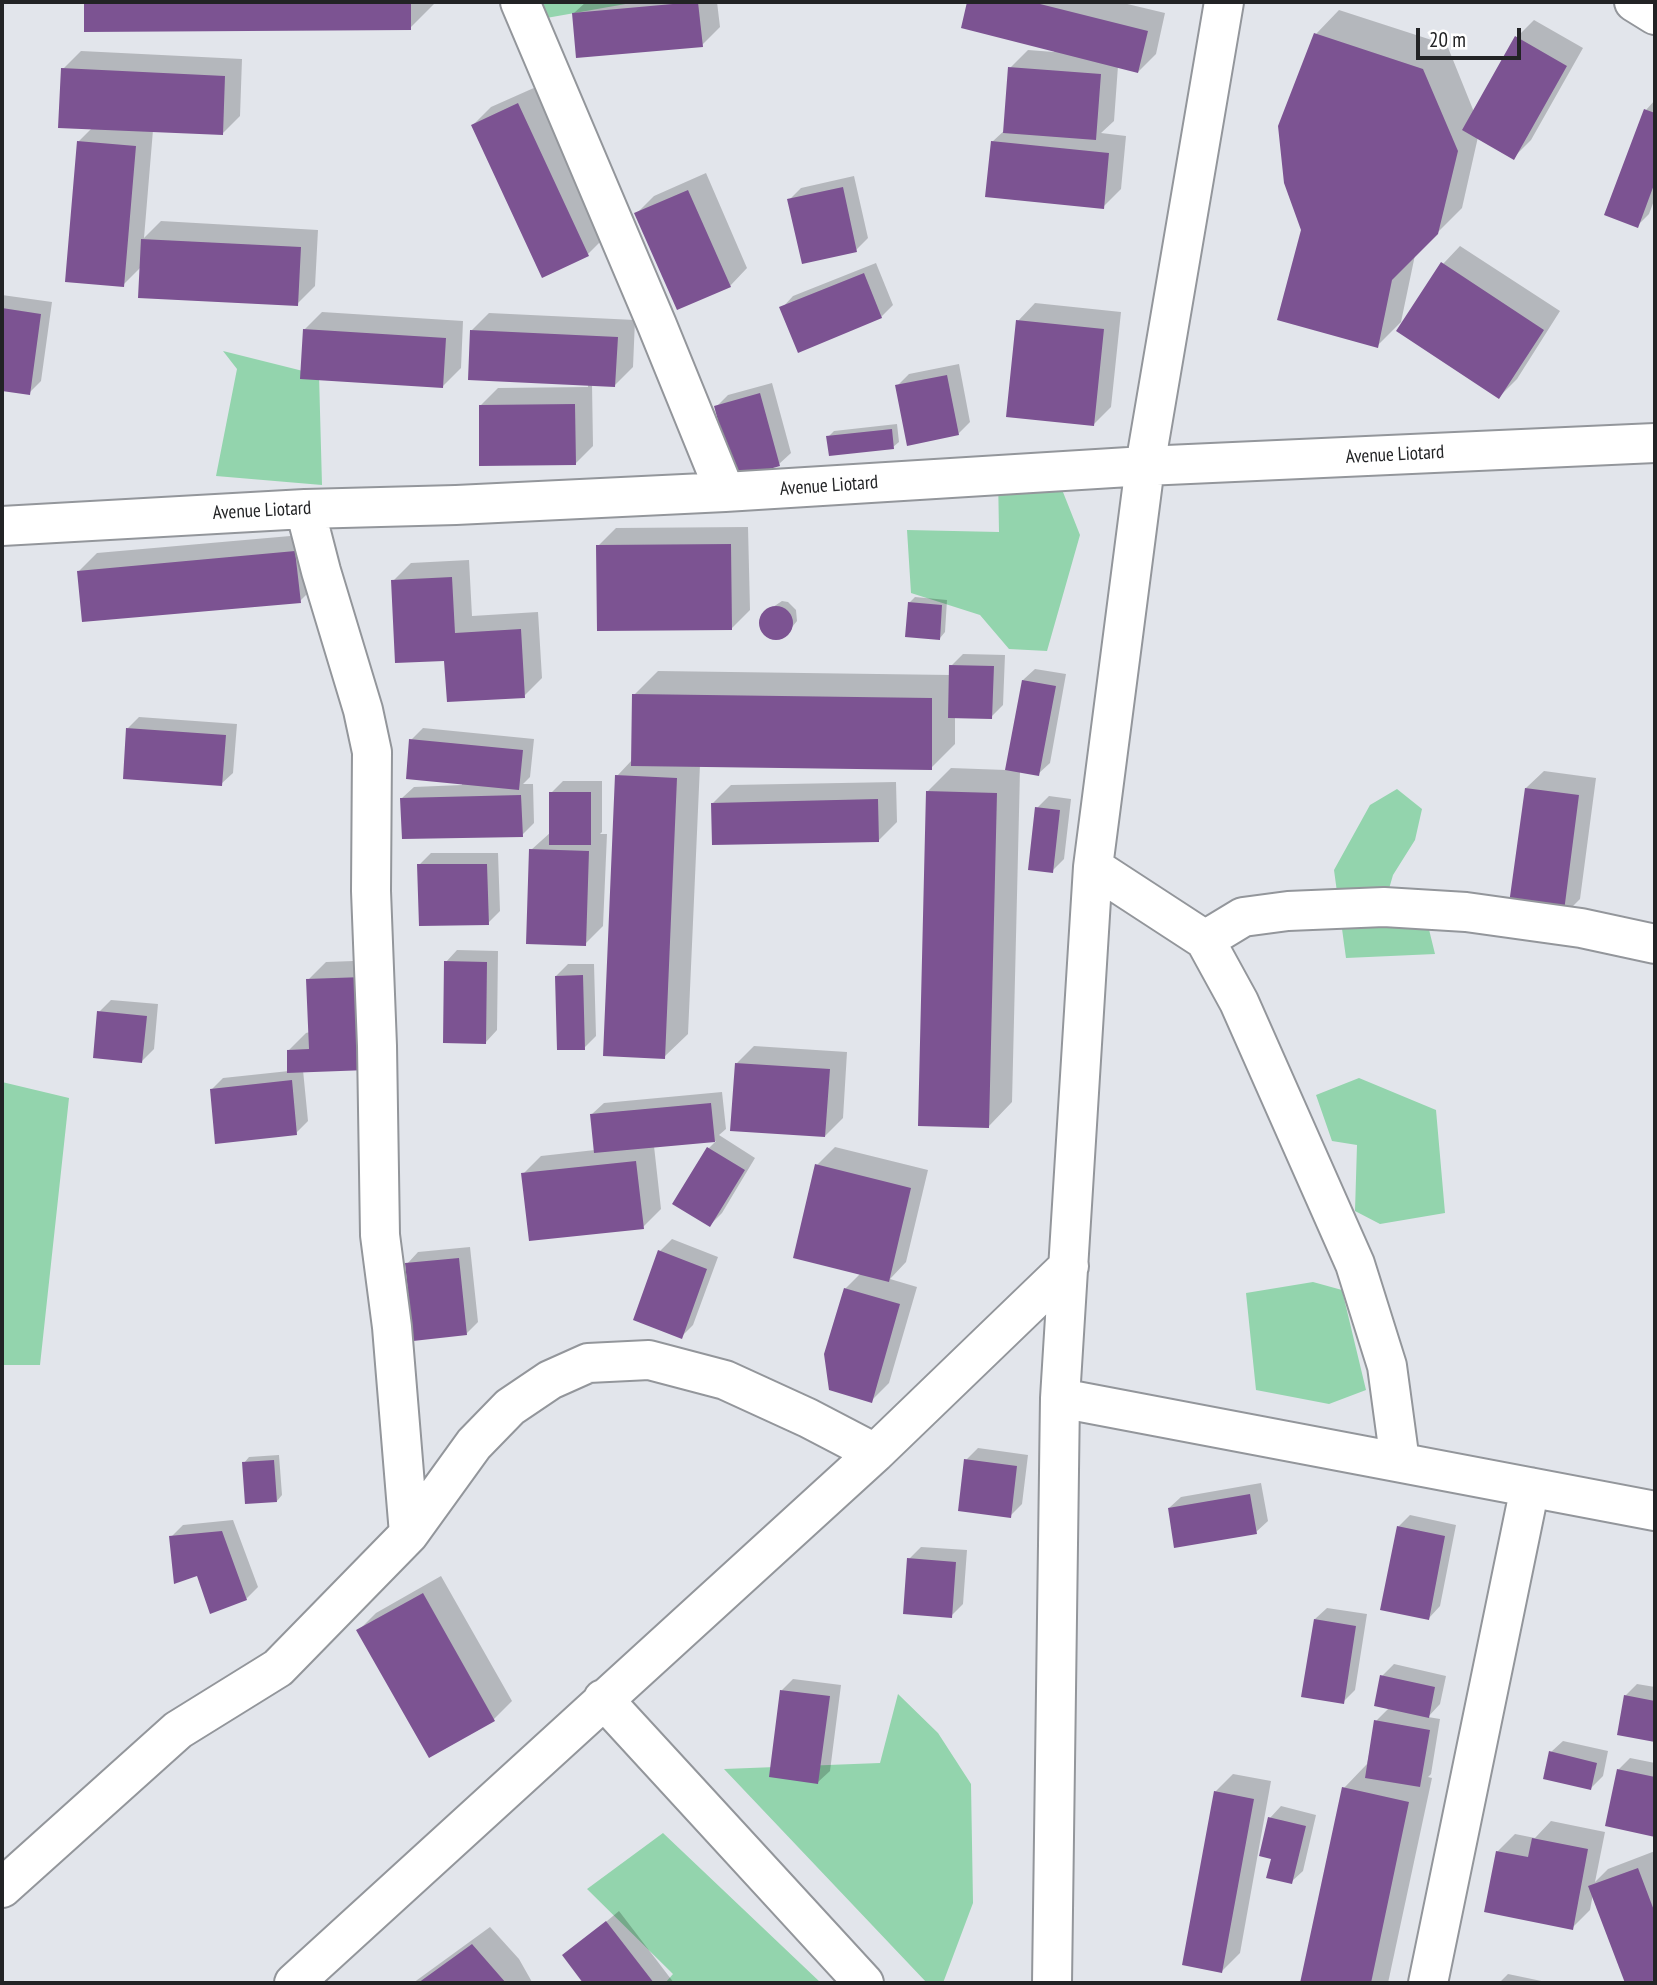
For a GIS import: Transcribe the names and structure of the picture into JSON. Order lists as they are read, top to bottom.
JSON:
{
  "streets": {
    "street": ["Avenue Liotard"]
  },
  "scale_bar": "20 m"
}
